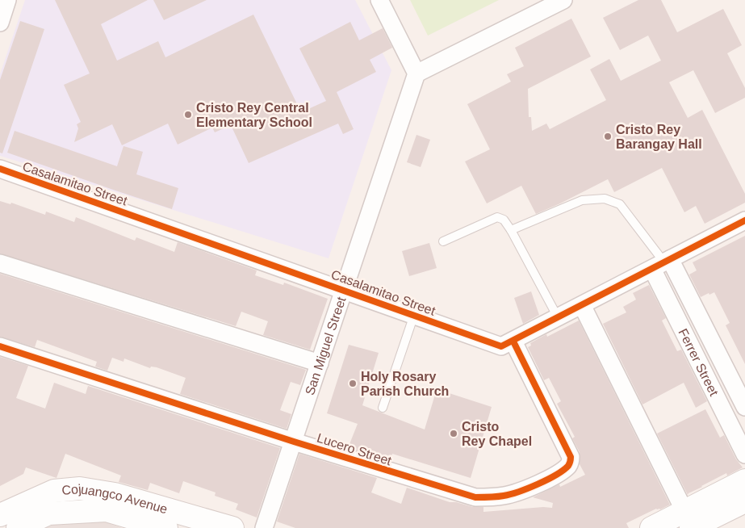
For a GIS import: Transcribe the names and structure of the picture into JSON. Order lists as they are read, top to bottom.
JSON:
{
  "streets": {
    "main road": ["Cojuangco Avenue"],
    "street": [
      "Casalamitao Street",
      "San Miguel Street",
      "Ferrer Street",
      "Lucero Street"
    ]
  },
  "crossings": [
    ["Casalamitao Street", "San Miguel Street"],
    ["Casalamitao Street", "Ferrer Street"],
    ["Casalamitao Street", "Lucero Street"],
    ["San Miguel Street", "Lucero Street"]
  ],
  "places": [
    "Cristo Rey Central Elementary School",
    "Cristo Rey Barangay Hall",
    "Holy Rosary Parish Church",
    "Cristo Rey Chapel"
  ]
}
